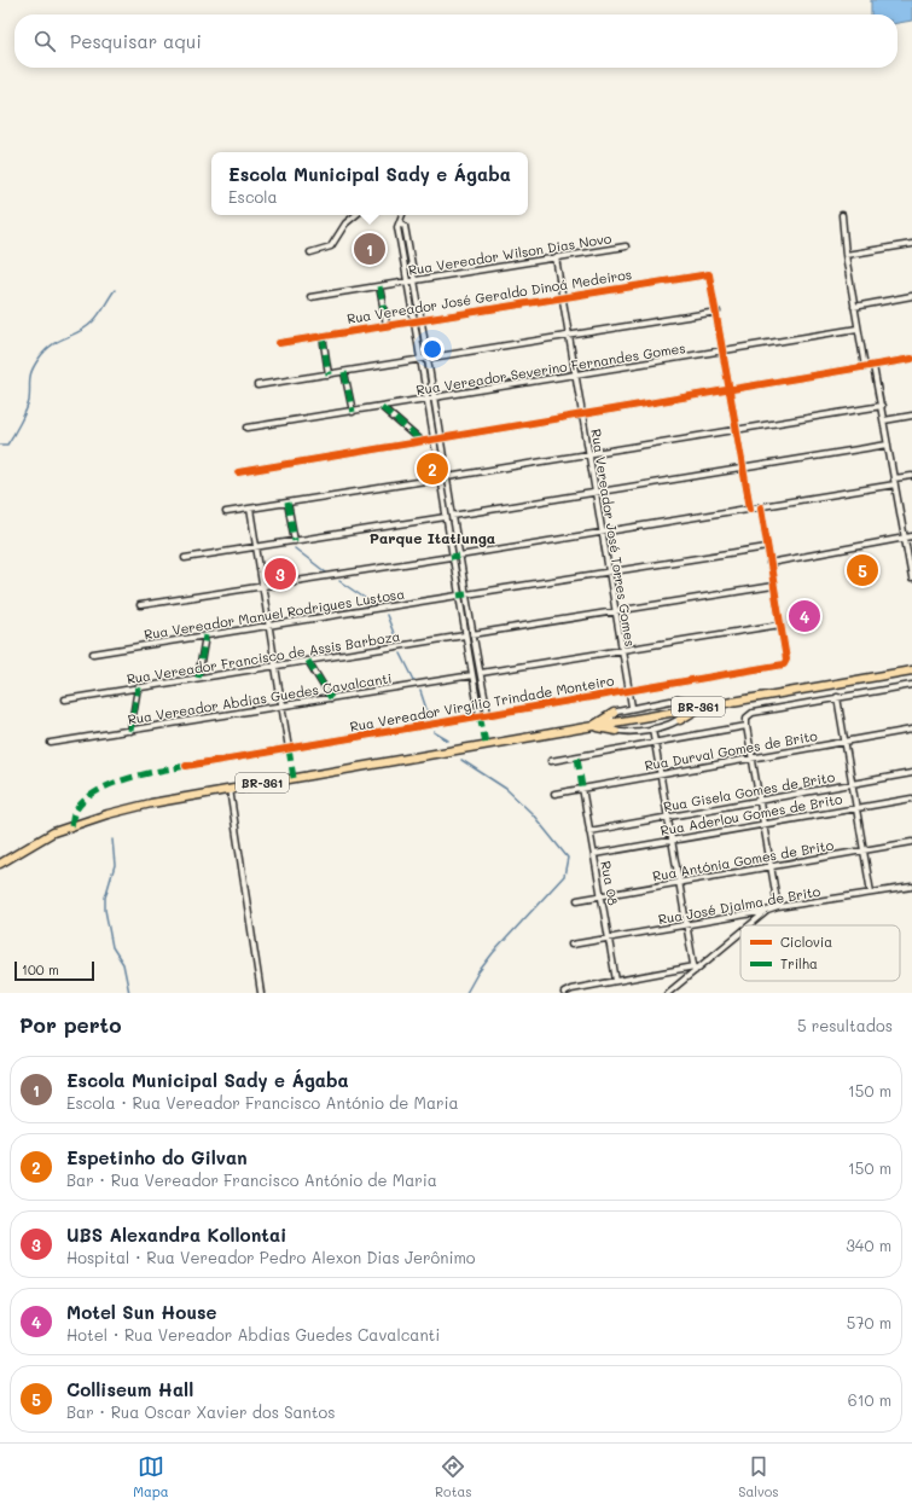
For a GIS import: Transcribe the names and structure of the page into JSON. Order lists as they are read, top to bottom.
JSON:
{
  "streets": {
    "main road": ["BR-361"],
    "street": [
      "Rua Vereador Wilson Dias Novo",
      "Rua Vereador José Geraldo Dinoá Medeiros",
      "Rua Vereador Severino Fernandes Gomes",
      "Rua Vereador José Torres Gomes",
      "Rua Vereador Manuel Rodrigues Lustosa",
      "Rua Vereador Francisco de Assis Barboza",
      "Rua Vereador Abdias Guedes Cavalcanti",
      "Rua Vereador Virgílio Trindade Monteiro",
      "Rua Durval Gomes de Brito",
      "Rua Gisela Gomes de Brito",
      "Rua Aderlou Gomes de Brito",
      "Rua Antónia Gomes de Brito",
      "Rua 08",
      "Rua José Djalma de Brito"
    ]
  },
  "crossings": [
    ["Rua Vereador Wilson Dias Novo", "Rua Vereador José Torres Gomes"],
    ["Rua Vereador José Geraldo Dinoá Medeiros", "Rua Vereador José Torres Gomes"],
    ["Rua Vereador Severino Fernandes Gomes", "Rua Vereador José Torres Gomes"],
    ["Rua Vereador José Torres Gomes", "Rua Vereador Virgílio Trindade Monteiro"],
    ["Rua Durval Gomes de Brito", "Rua 08"],
    ["Rua Gisela Gomes de Brito", "Rua 08"],
    ["Rua Aderlou Gomes de Brito", "Rua 08"],
    ["Rua Antónia Gomes de Brito", "Rua 08"],
    ["Rua 08", "Rua José Djalma de Brito"]
  ],
  "districts": ["Parque Itatiunga"],
  "legend": ["Ciclovia", "Trilha"],
  "scale_bar": "100 m",
  "page": {
    "search": "Pesquisar aqui",
    "popup": ["Escola Municipal Sady e Ágaba", "Escola"],
    "pins": [
      "1",
      "2",
      "5",
      "3",
      "4"
    ],
    "scale": "100 m",
    "heading": ["Por perto", "5 resultados"],
    "list": [
      {
        "mark": "1",
        "name": "Escola Municipal Sady e Ágaba",
        "note": "Escola · Rua Vereador Francisco António de Maria",
        "value": "150 m"
      },
      {
        "mark": "2",
        "name": "Espetinho do Gilvan",
        "note": "Bar · Rua Vereador Francisco António de Maria",
        "value": "150 m"
      },
      {
        "mark": "3",
        "name": "UBS Alexandra Kollontai",
        "note": "Hospital · Rua Vereador Pedro Alexon Dias Jerônimo",
        "value": "340 m"
      },
      {
        "mark": "4",
        "name": "Motel Sun House",
        "note": "Hotel · Rua Vereador Abdias Guedes Cavalcanti",
        "value": "570 m"
      },
      {
        "mark": "5",
        "name": "Colliseum Hall",
        "note": "Bar · Rua Oscar Xavier dos Santos",
        "value": "610 m"
      }
    ],
    "nav": ["Mapa", "Rotas", "Salvos"]
  }
}
